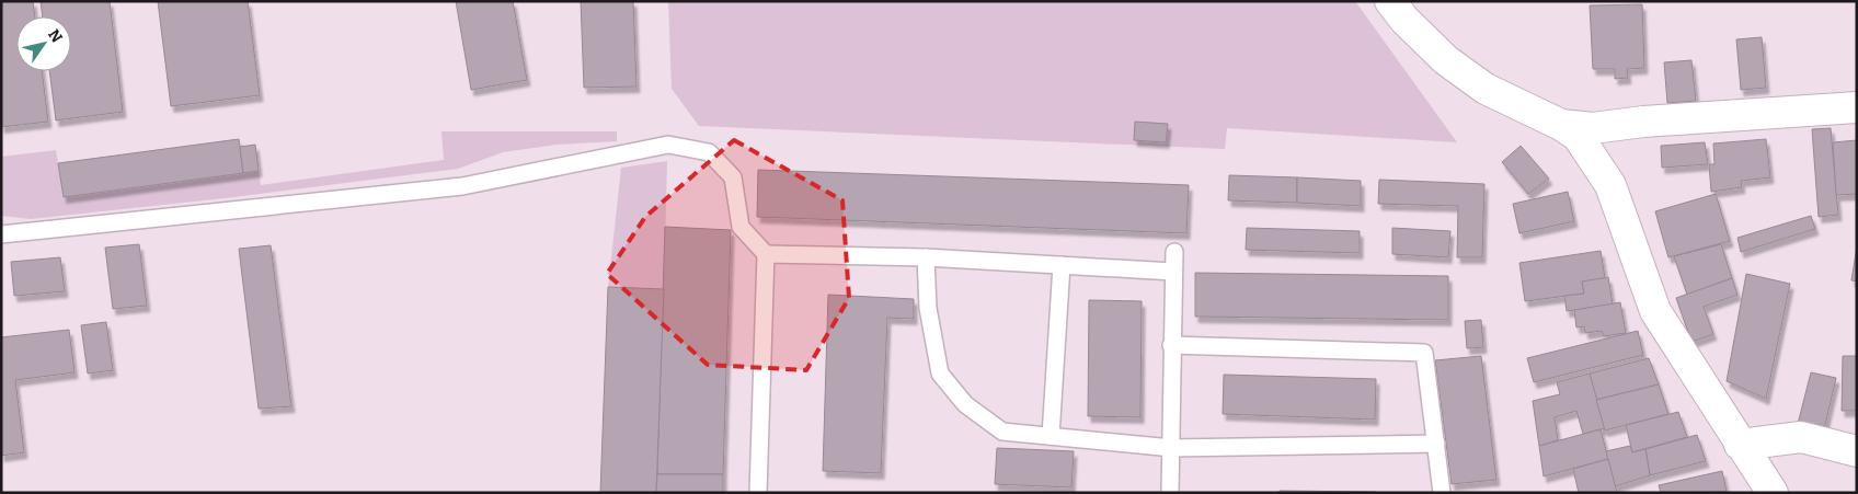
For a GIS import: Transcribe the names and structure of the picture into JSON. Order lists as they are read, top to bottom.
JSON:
{
  "north": "top right"
}
